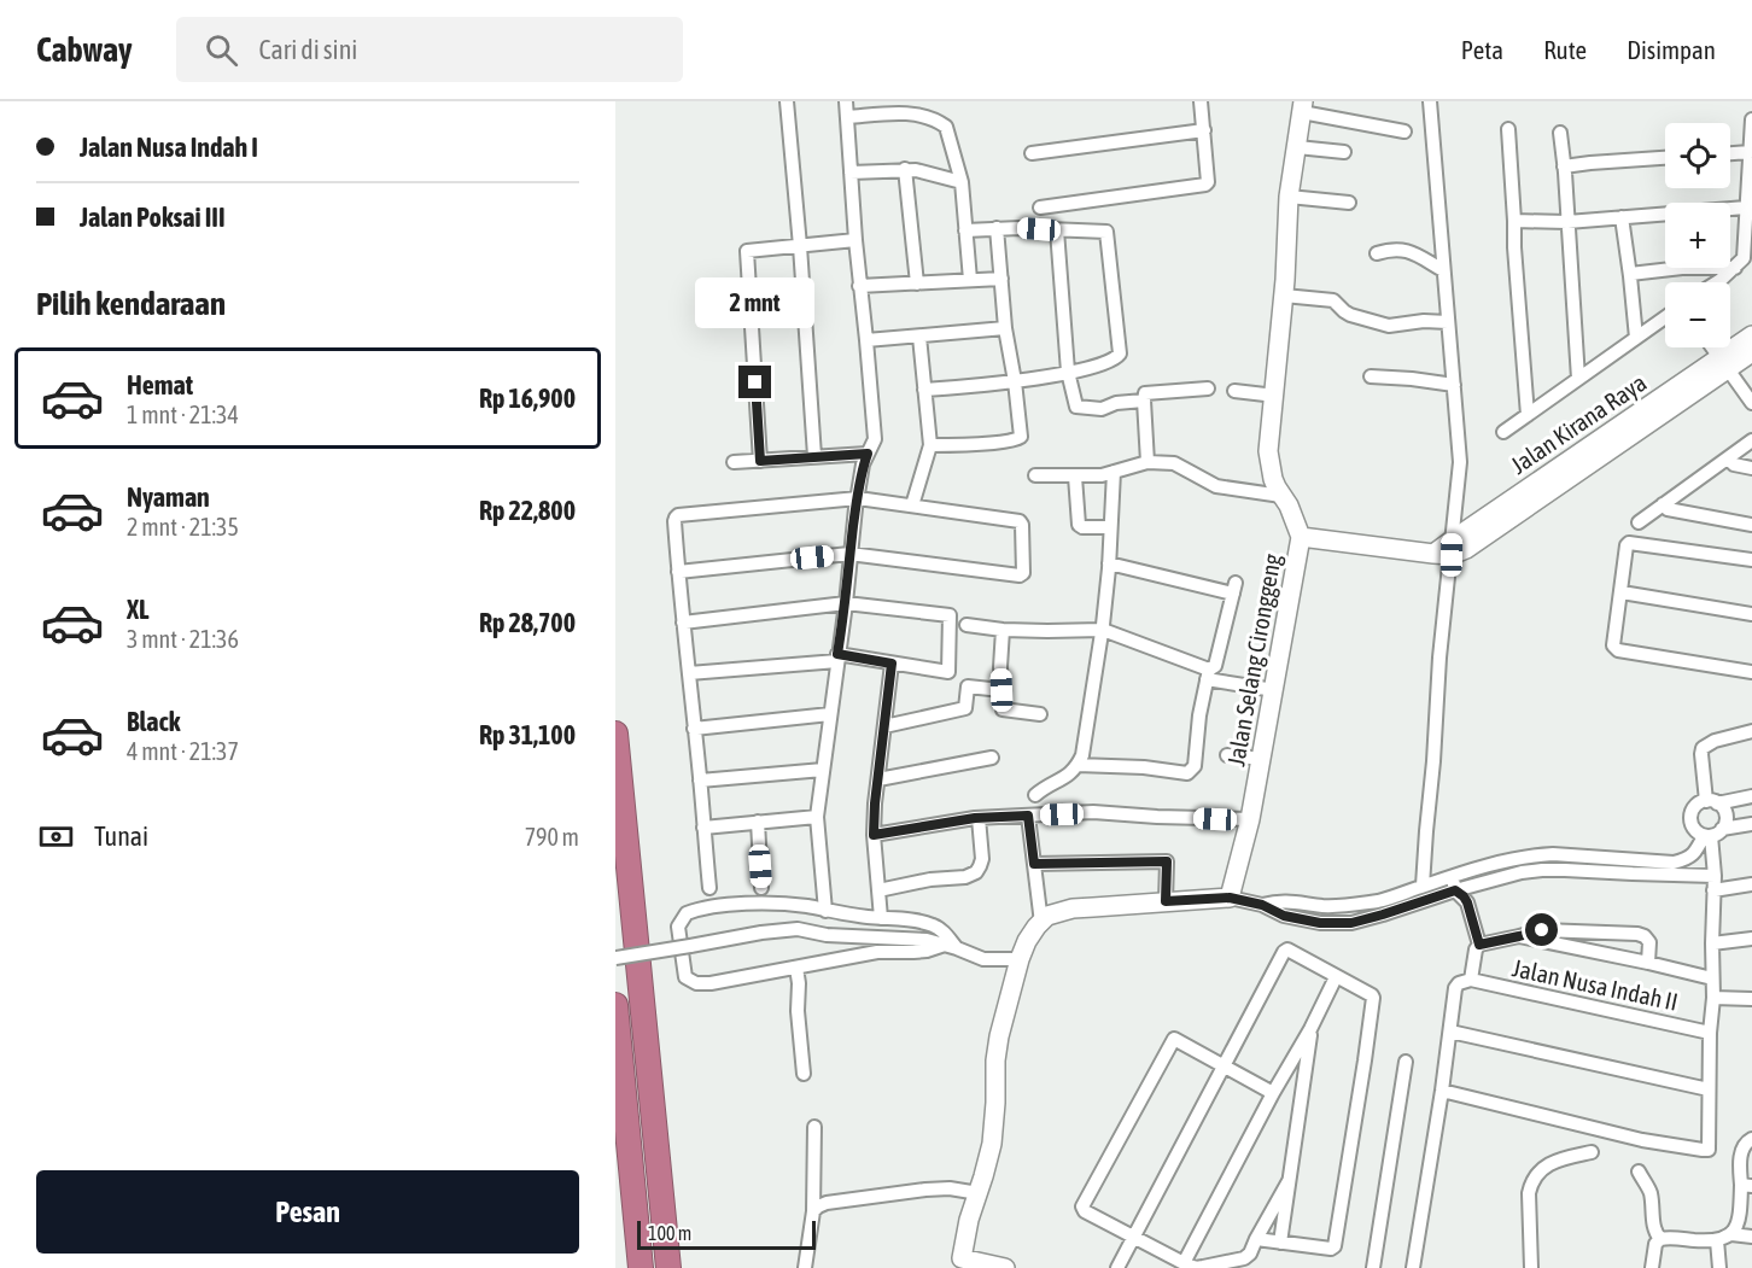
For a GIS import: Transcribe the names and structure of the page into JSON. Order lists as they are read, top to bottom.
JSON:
{
  "streets": {
    "street": ["Jalan Kirana Raya", "Jalan Selang Cironggeng", "Jalan Nusa Indah II"]
  },
  "scale_bar": "100 m",
  "page": {
    "header": "Cabway",
    "search": "Cari di sini",
    "nav": ["Peta", "Rute", "Disimpan"],
    "banner": ["Jalan Nusa Indah I", "Jalan Poksai III"],
    "map_buttons": ["+", "−"],
    "heading": "Pilih kendaraan",
    "bubble": "2 mnt",
    "list": [
      {
        "name": "Hemat",
        "note": "1 mnt · 21:34",
        "value": "Rp 16,900"
      },
      {
        "name": "Nyaman",
        "note": "2 mnt · 21:35",
        "value": "Rp 22,800"
      },
      {
        "name": "XL",
        "note": "3 mnt · 21:36",
        "value": "Rp 28,700"
      },
      {
        "name": "Black",
        "note": "4 mnt · 21:37",
        "value": "Rp 31,100"
      }
    ],
    "pay": ["Tunai", "790 m"],
    "buttons": "Pesan",
    "scale": "100 m"
  }
}
